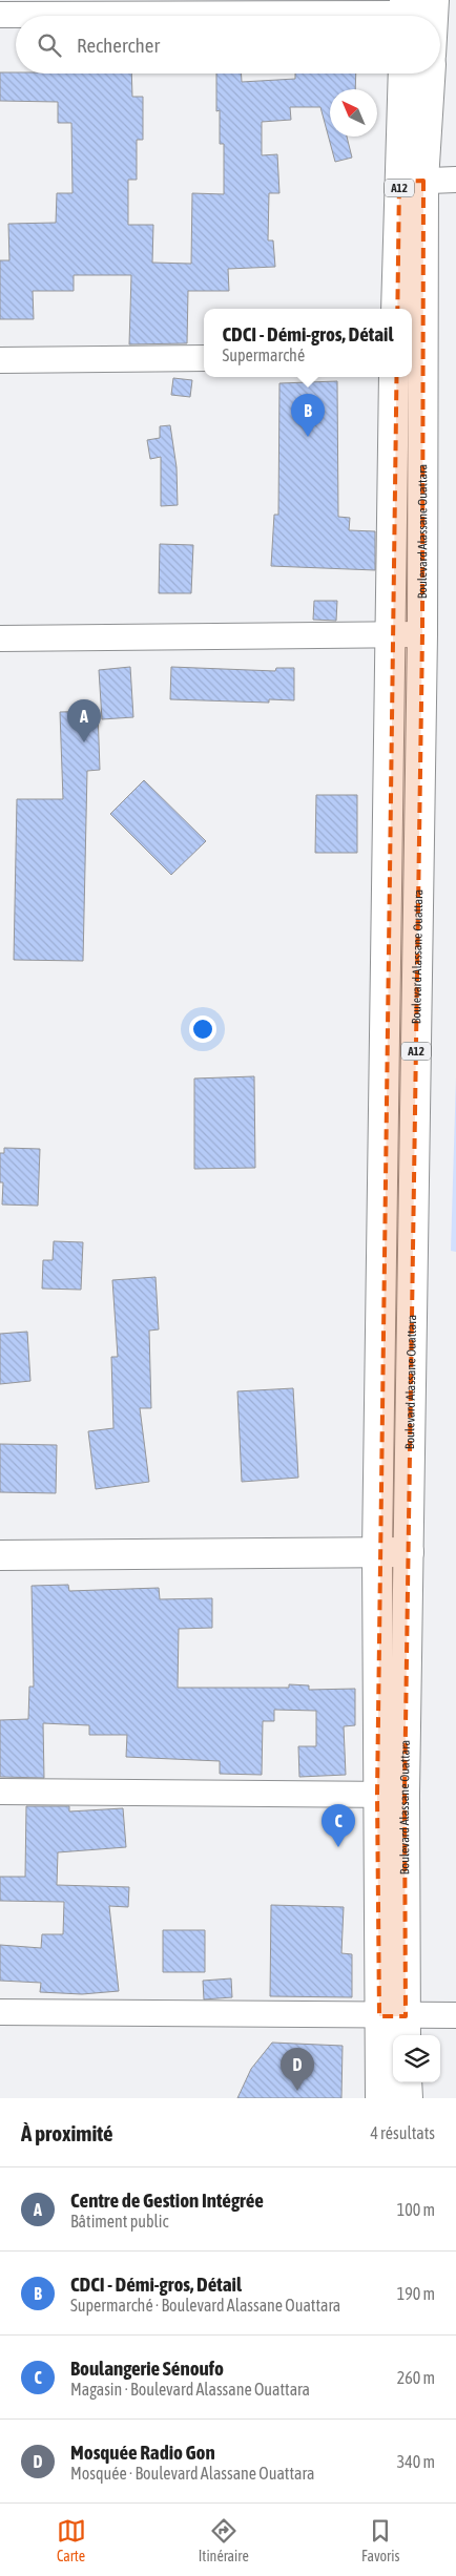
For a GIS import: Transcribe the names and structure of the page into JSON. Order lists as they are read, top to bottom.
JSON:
{
  "streets": {
    "main road": ["A12", "Boulevard Alassane Ouattara"]
  },
  "north": "top left",
  "page": {
    "search": "Rechercher",
    "popup": ["CDCI - Démi-gros, Détail", "Supermarché"],
    "pins": [
      "B",
      "A",
      "C",
      "D"
    ],
    "heading": ["À proximité", "4 résultats"],
    "list": [
      {
        "mark": "A",
        "name": "Centre de Gestion Intégrée",
        "note": "Bâtiment public",
        "value": "100 m"
      },
      {
        "mark": "B",
        "name": "CDCI - Démi-gros, Détail",
        "note": "Supermarché · Boulevard Alassane Ouattara",
        "value": "190 m"
      },
      {
        "mark": "C",
        "name": "Boulangerie Sénoufo",
        "note": "Magasin · Boulevard Alassane Ouattara",
        "value": "260 m"
      },
      {
        "mark": "D",
        "name": "Mosquée Radio Gon",
        "note": "Mosquée · Boulevard Alassane Ouattara",
        "value": "340 m"
      }
    ],
    "nav": ["Carte", "Itinéraire", "Favoris"]
  }
}
